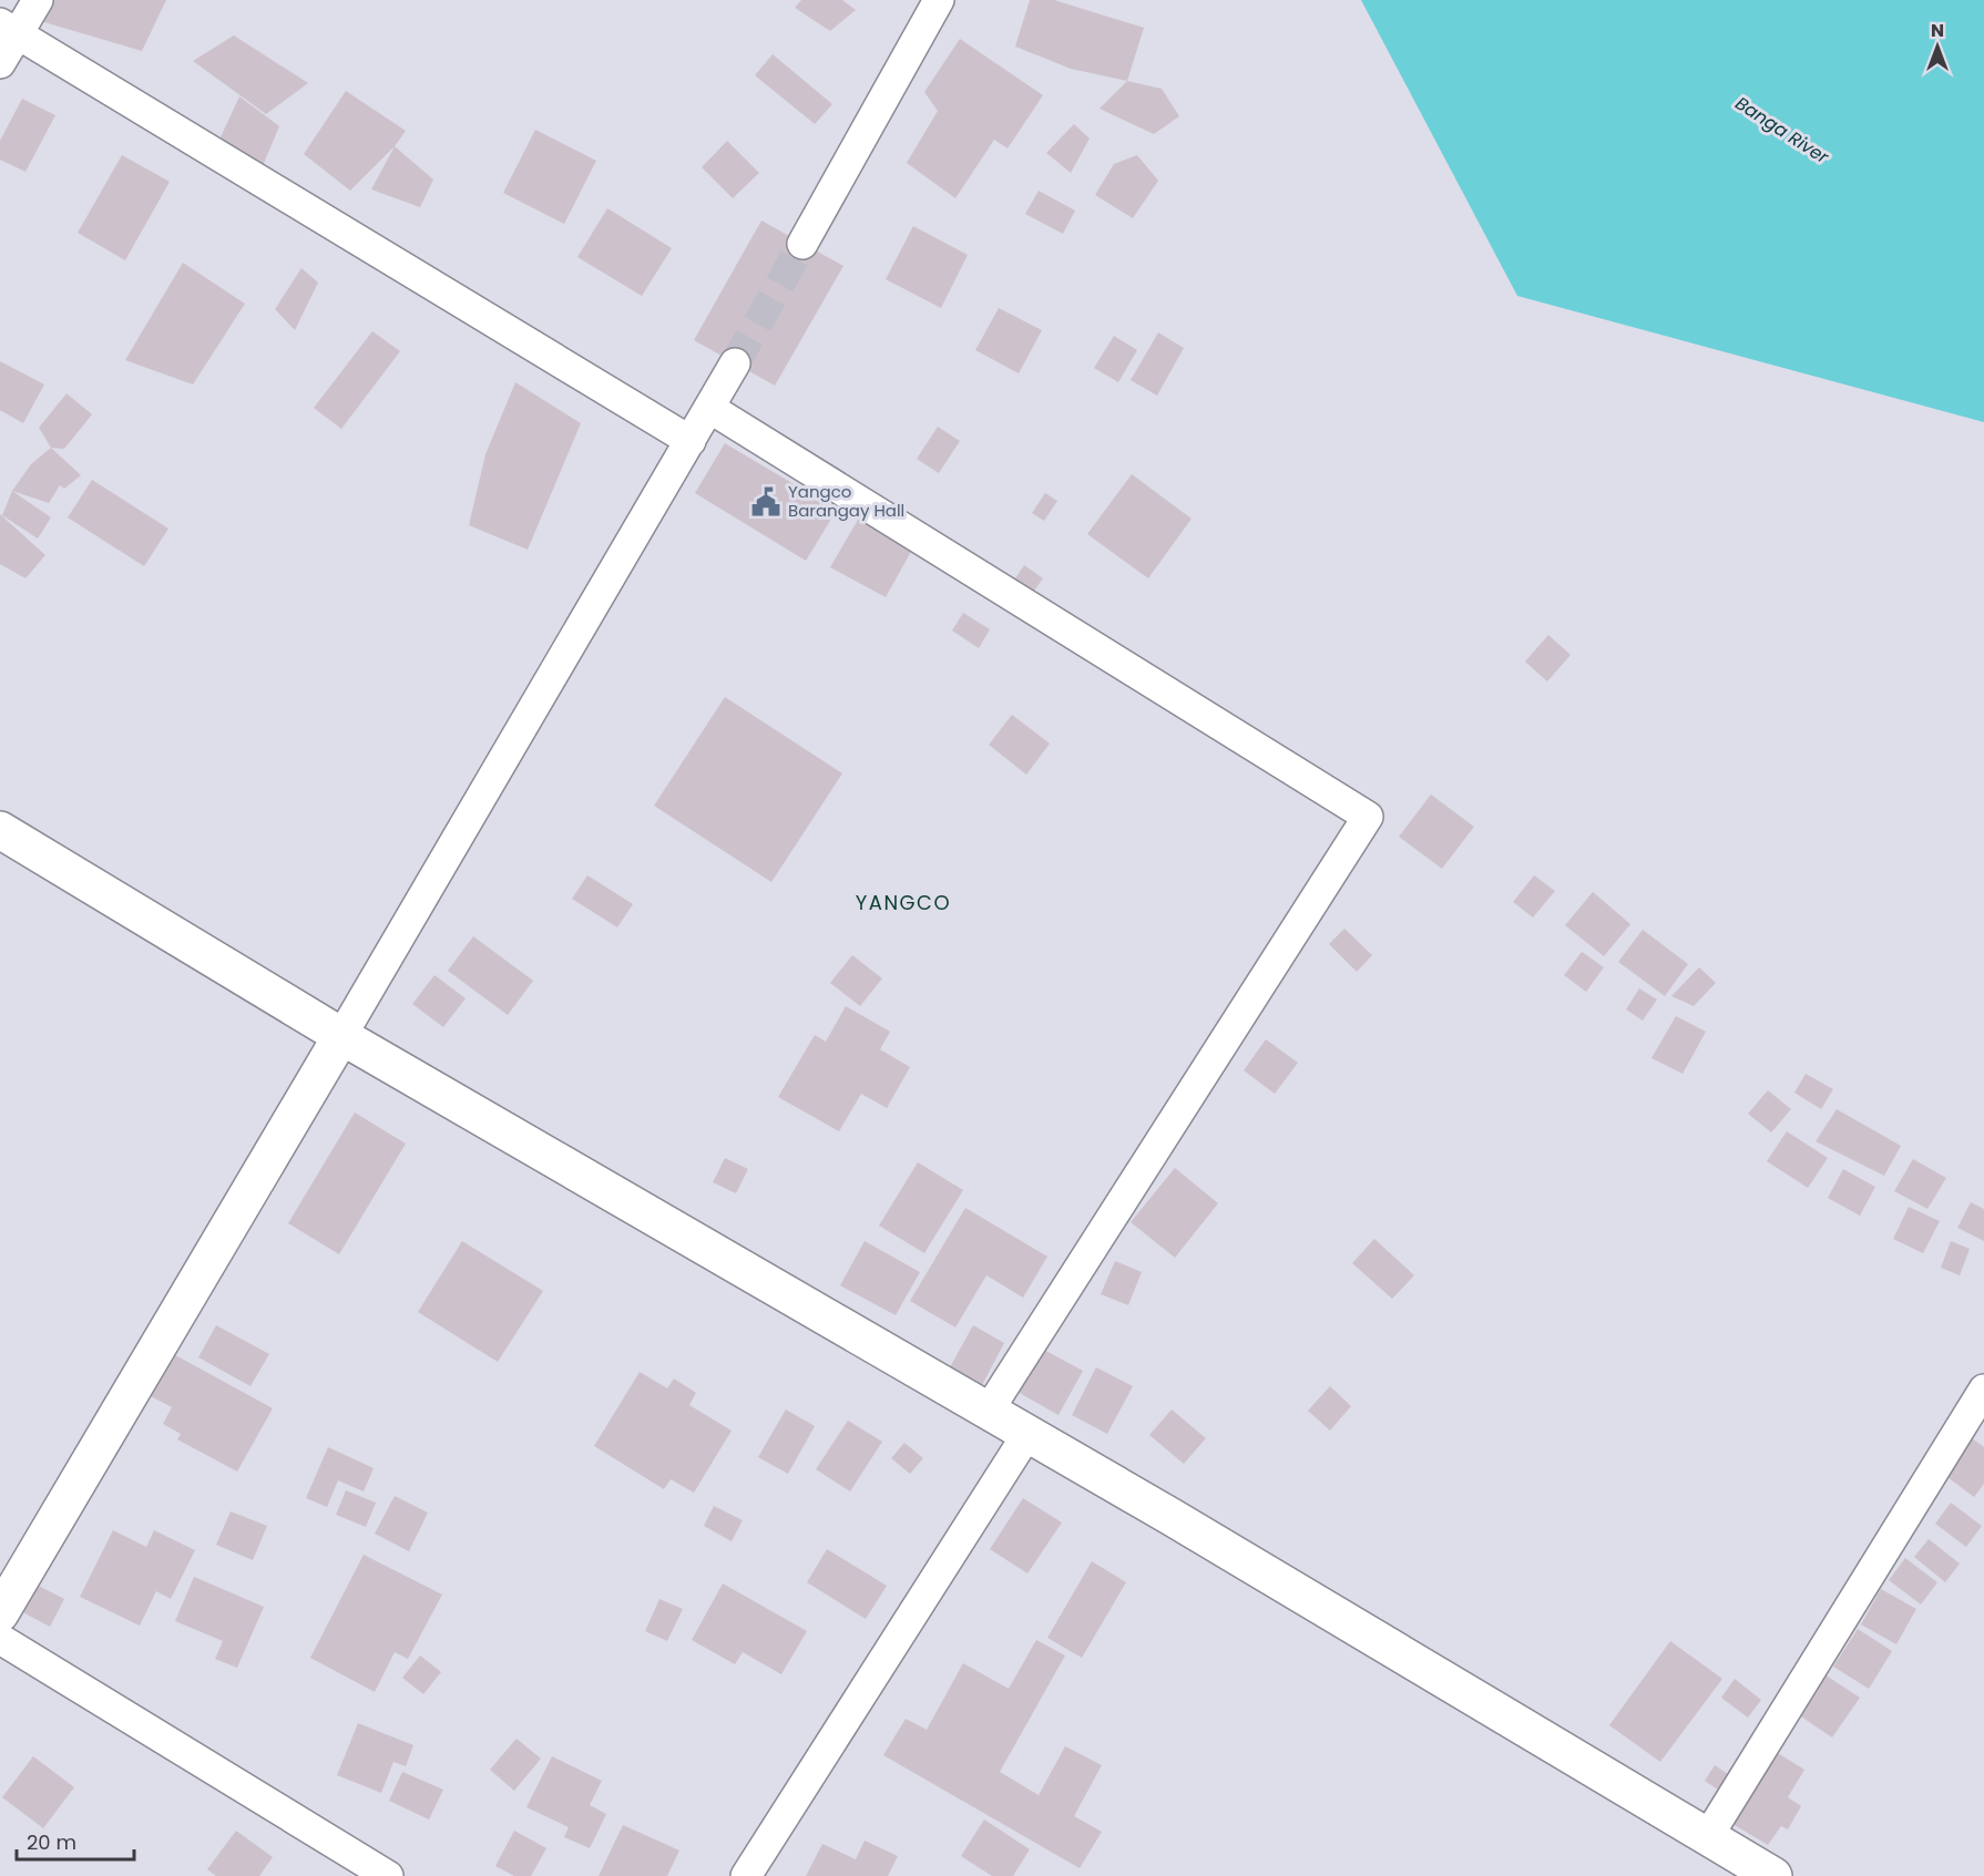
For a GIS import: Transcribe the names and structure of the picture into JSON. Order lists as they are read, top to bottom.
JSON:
{
  "districts": ["YANGCO"],
  "water": ["Banga River"],
  "places": {
    "public building": ["Yangco Barangay Hall"]
  },
  "scale_bar": "20 m",
  "north": "top"
}
